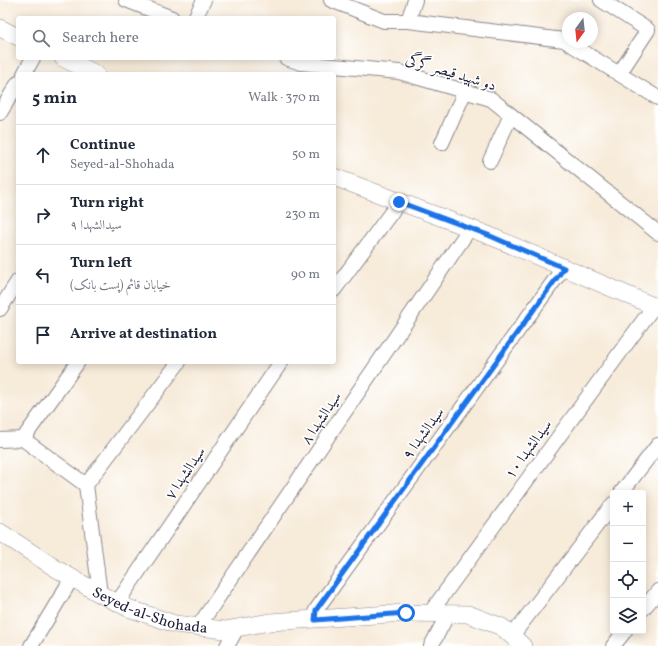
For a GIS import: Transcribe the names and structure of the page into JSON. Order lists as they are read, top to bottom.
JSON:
{
  "streets": {
    "street": [
      "دو شهید قیصر گرگی",
      "سیدالشهدا ۸",
      "سیدالشهدا ۹",
      "سیدالشهدا ۱۰",
      "سیدالشهدا ۷",
      "Seyed-al-Shohada"
    ]
  },
  "crossings": [
    ["سیدالشهدا ۸", "Seyed-al-Shohada"],
    ["سیدالشهدا ۹", "Seyed-al-Shohada"],
    ["سیدالشهدا ۱۰", "Seyed-al-Shohada"],
    ["سیدالشهدا ۷", "Seyed-al-Shohada"]
  ],
  "north": "bottom",
  "page": {
    "search": "Search here",
    "heading": ["5 min", "Walk · 370 m"],
    "list": [
      ["Continue", "Seyed-al-Shohada", "50 m"],
      ["Turn right", "سیدالشهدا ۹", "230 m"],
      ["Turn left", "خیابان قائم (پست بانک)", "90 m"],
      "Arrive at destination"
    ],
    "map_buttons": ["+", "−"]
  }
}
